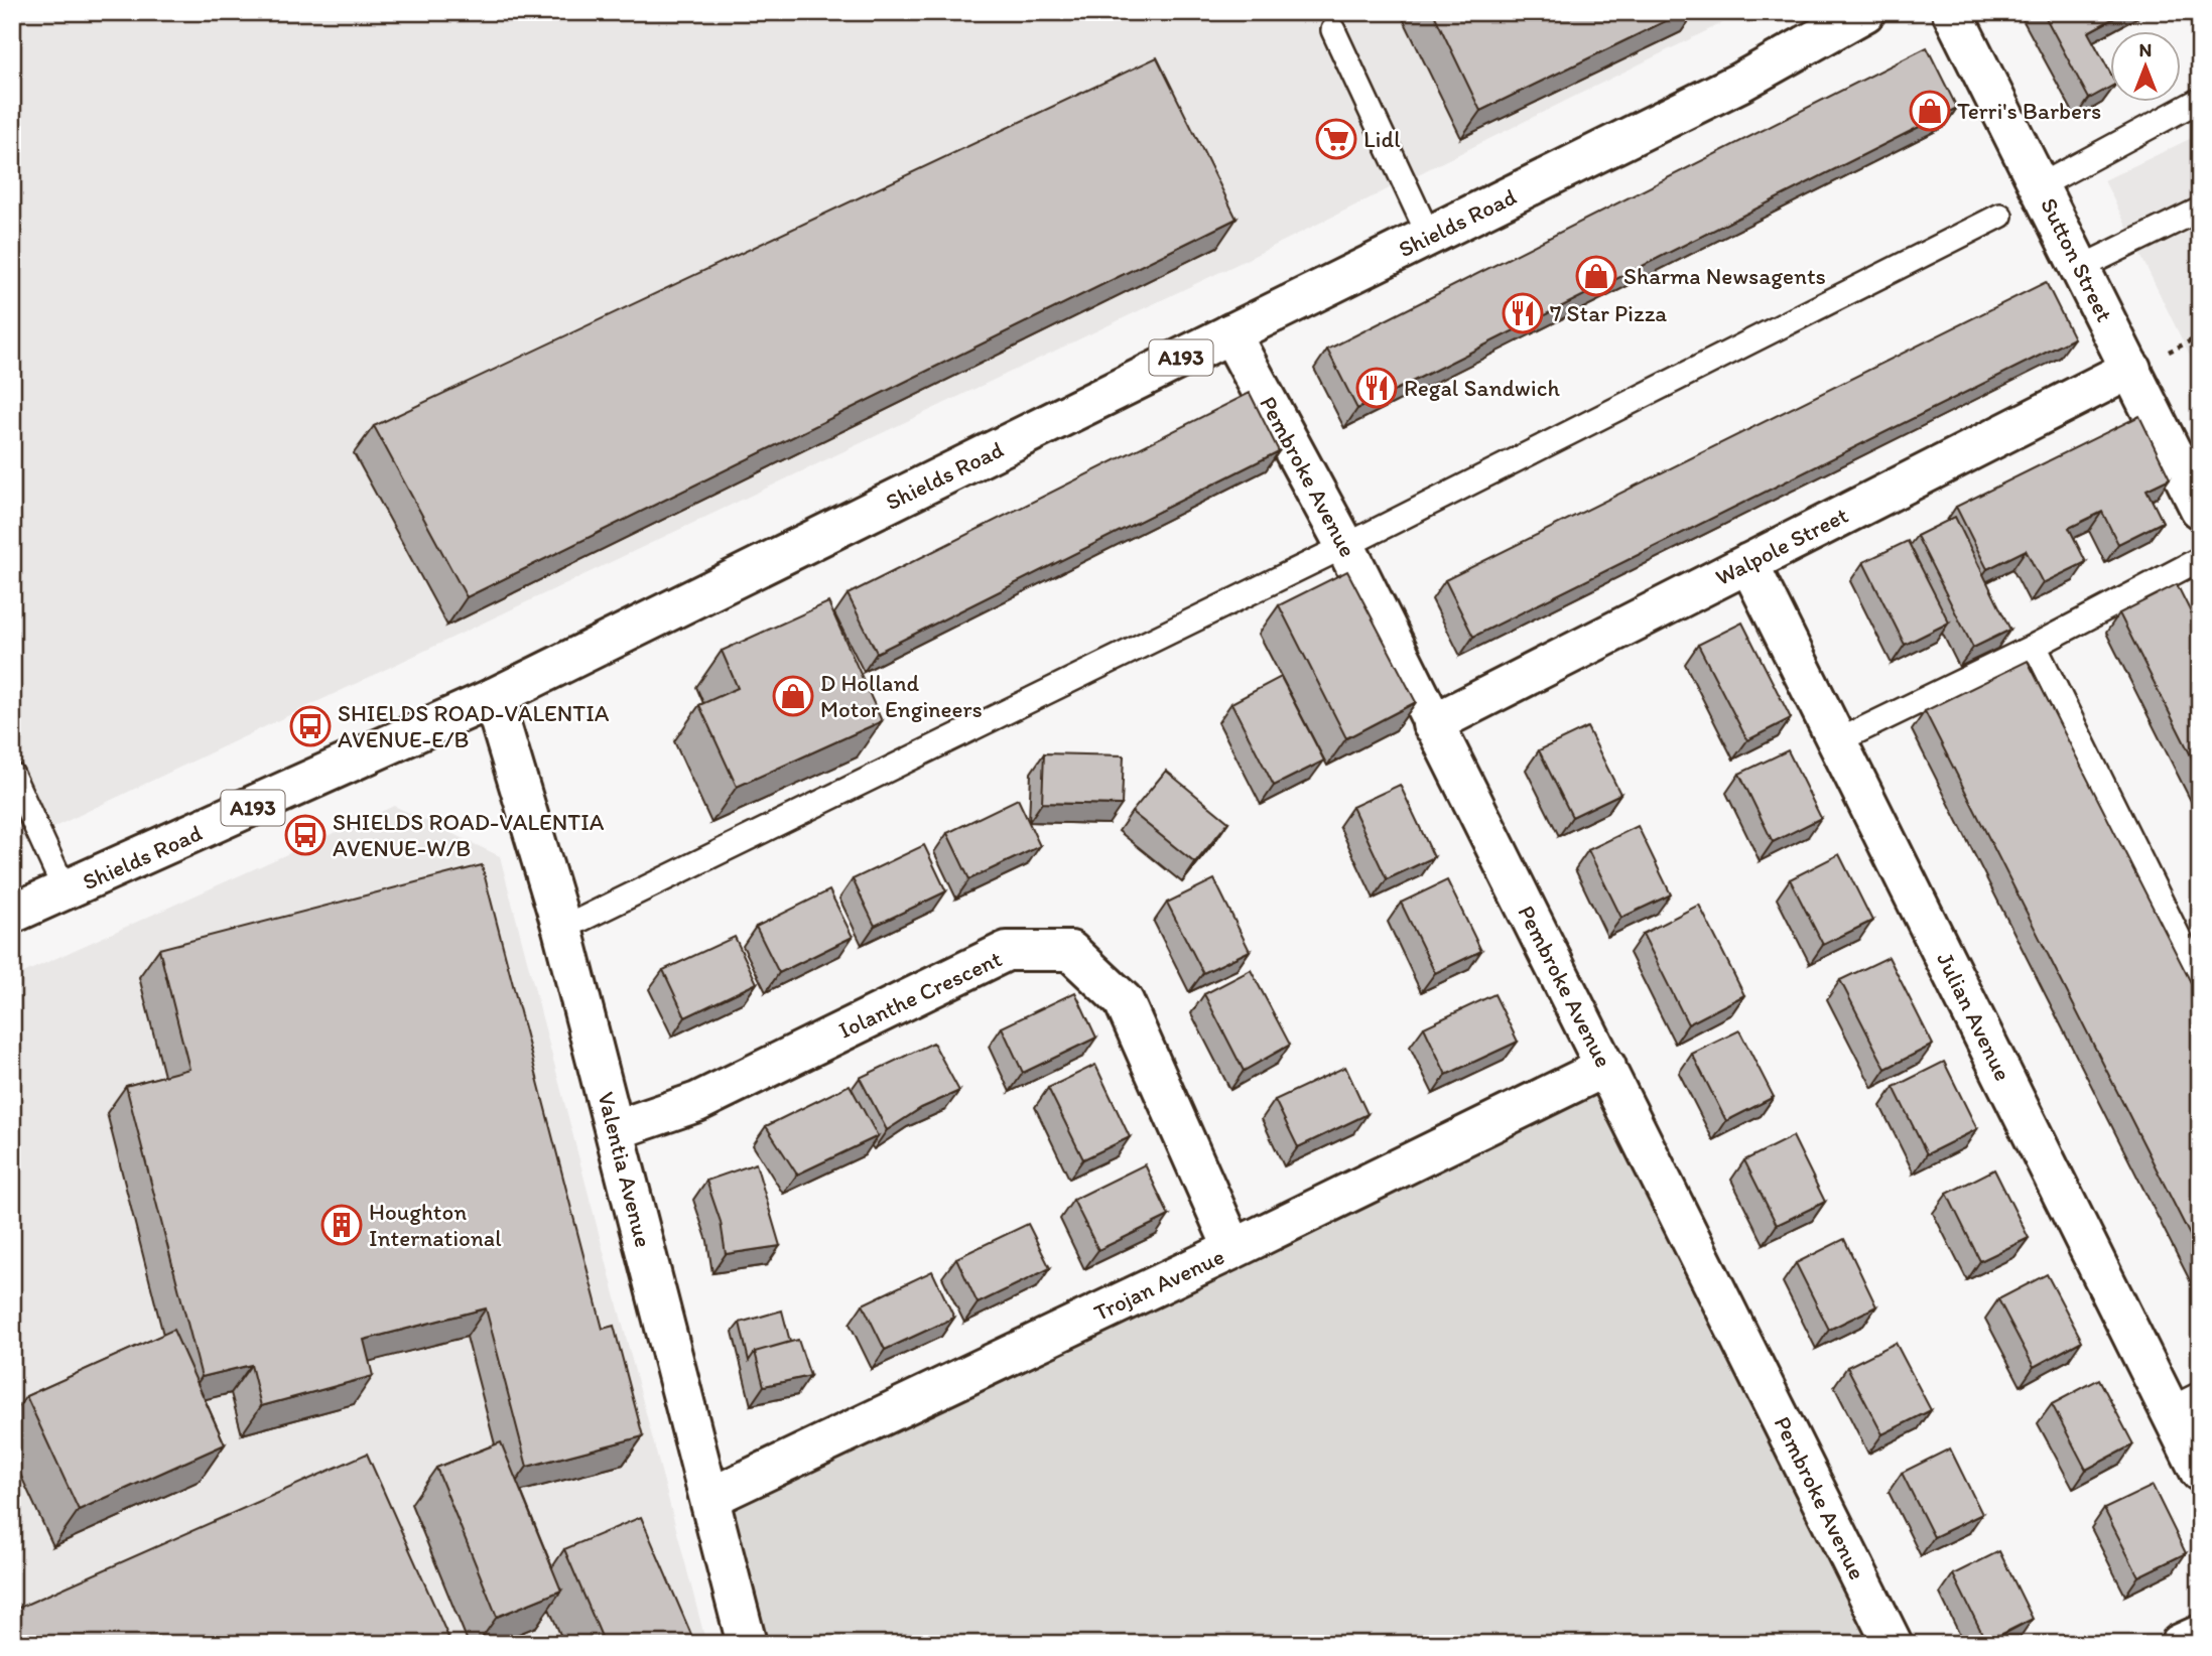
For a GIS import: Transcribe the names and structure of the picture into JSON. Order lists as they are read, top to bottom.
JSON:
{
  "streets": {
    "street": [
      "Shields Road",
      "Sutton Street",
      "A193",
      "Pembroke Avenue",
      "Walpole Street",
      "Iolanthe Crescent",
      "Julian Avenue",
      "Valentia Avenue",
      "Trojan Avenue"
    ]
  },
  "crossings": [
    ["Shields Road", "Pembroke Avenue"],
    ["Shields Road", "Valentia Avenue"],
    ["Sutton Street", "Walpole Street"],
    ["Pembroke Avenue", "Walpole Street"],
    ["Pembroke Avenue", "Trojan Avenue"],
    ["Walpole Street", "Julian Avenue"],
    ["Iolanthe Crescent", "Valentia Avenue"],
    ["Iolanthe Crescent", "Trojan Avenue"],
    ["Valentia Avenue", "Trojan Avenue"]
  ],
  "places": {
    "shop": ["Terri's Barbers", "Sharma Newsagents", "D Holland Motor Engineers"],
    "supermarket": ["Lidl"],
    "restaurant": ["7 Star Pizza", "Regal Sandwich"],
    "bus stop": ["SHIELDS ROAD-VALENTIA AVENUE-E/B", "SHIELDS ROAD-VALENTIA AVENUE-W/B"],
    "building": ["Houghton International"]
  },
  "north": "top"
}
